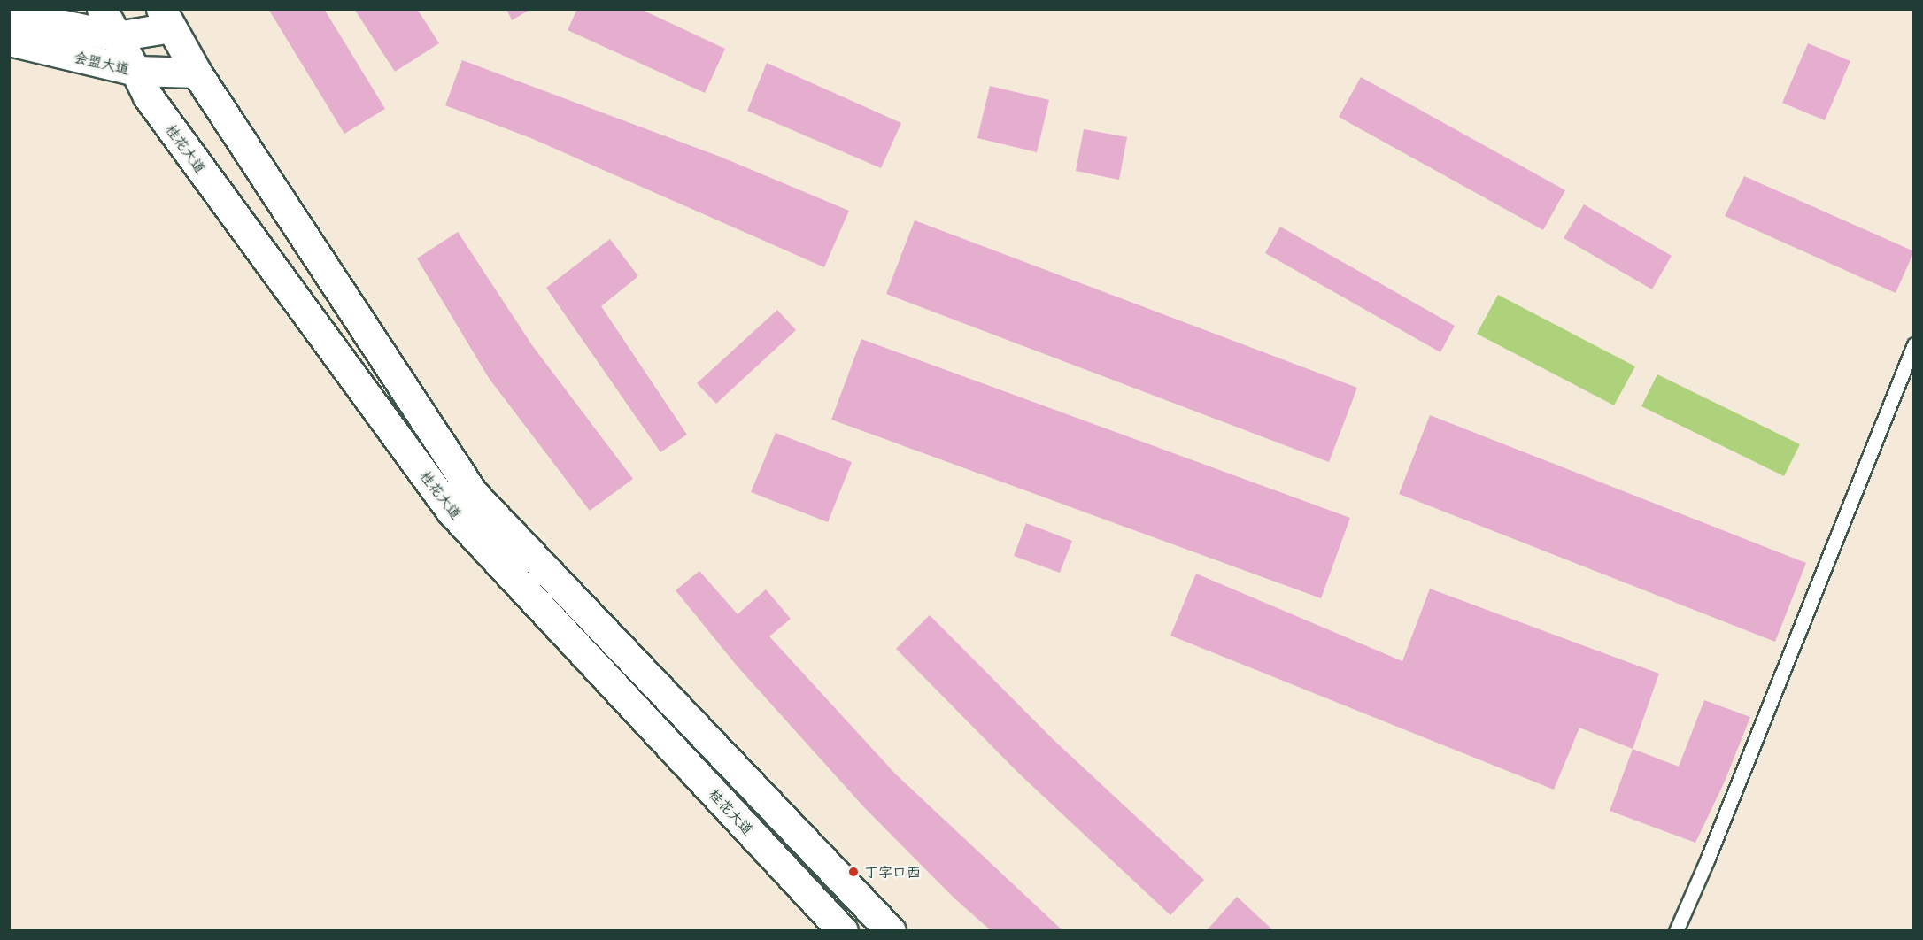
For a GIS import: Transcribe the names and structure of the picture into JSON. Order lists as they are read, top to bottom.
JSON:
{
  "streets": {
    "main road": ["会盟大道", "桂花大道"]
  },
  "crossings": [
    ["会盟大道", "桂花大道"]
  ],
  "places": ["丁字口西"]
}
